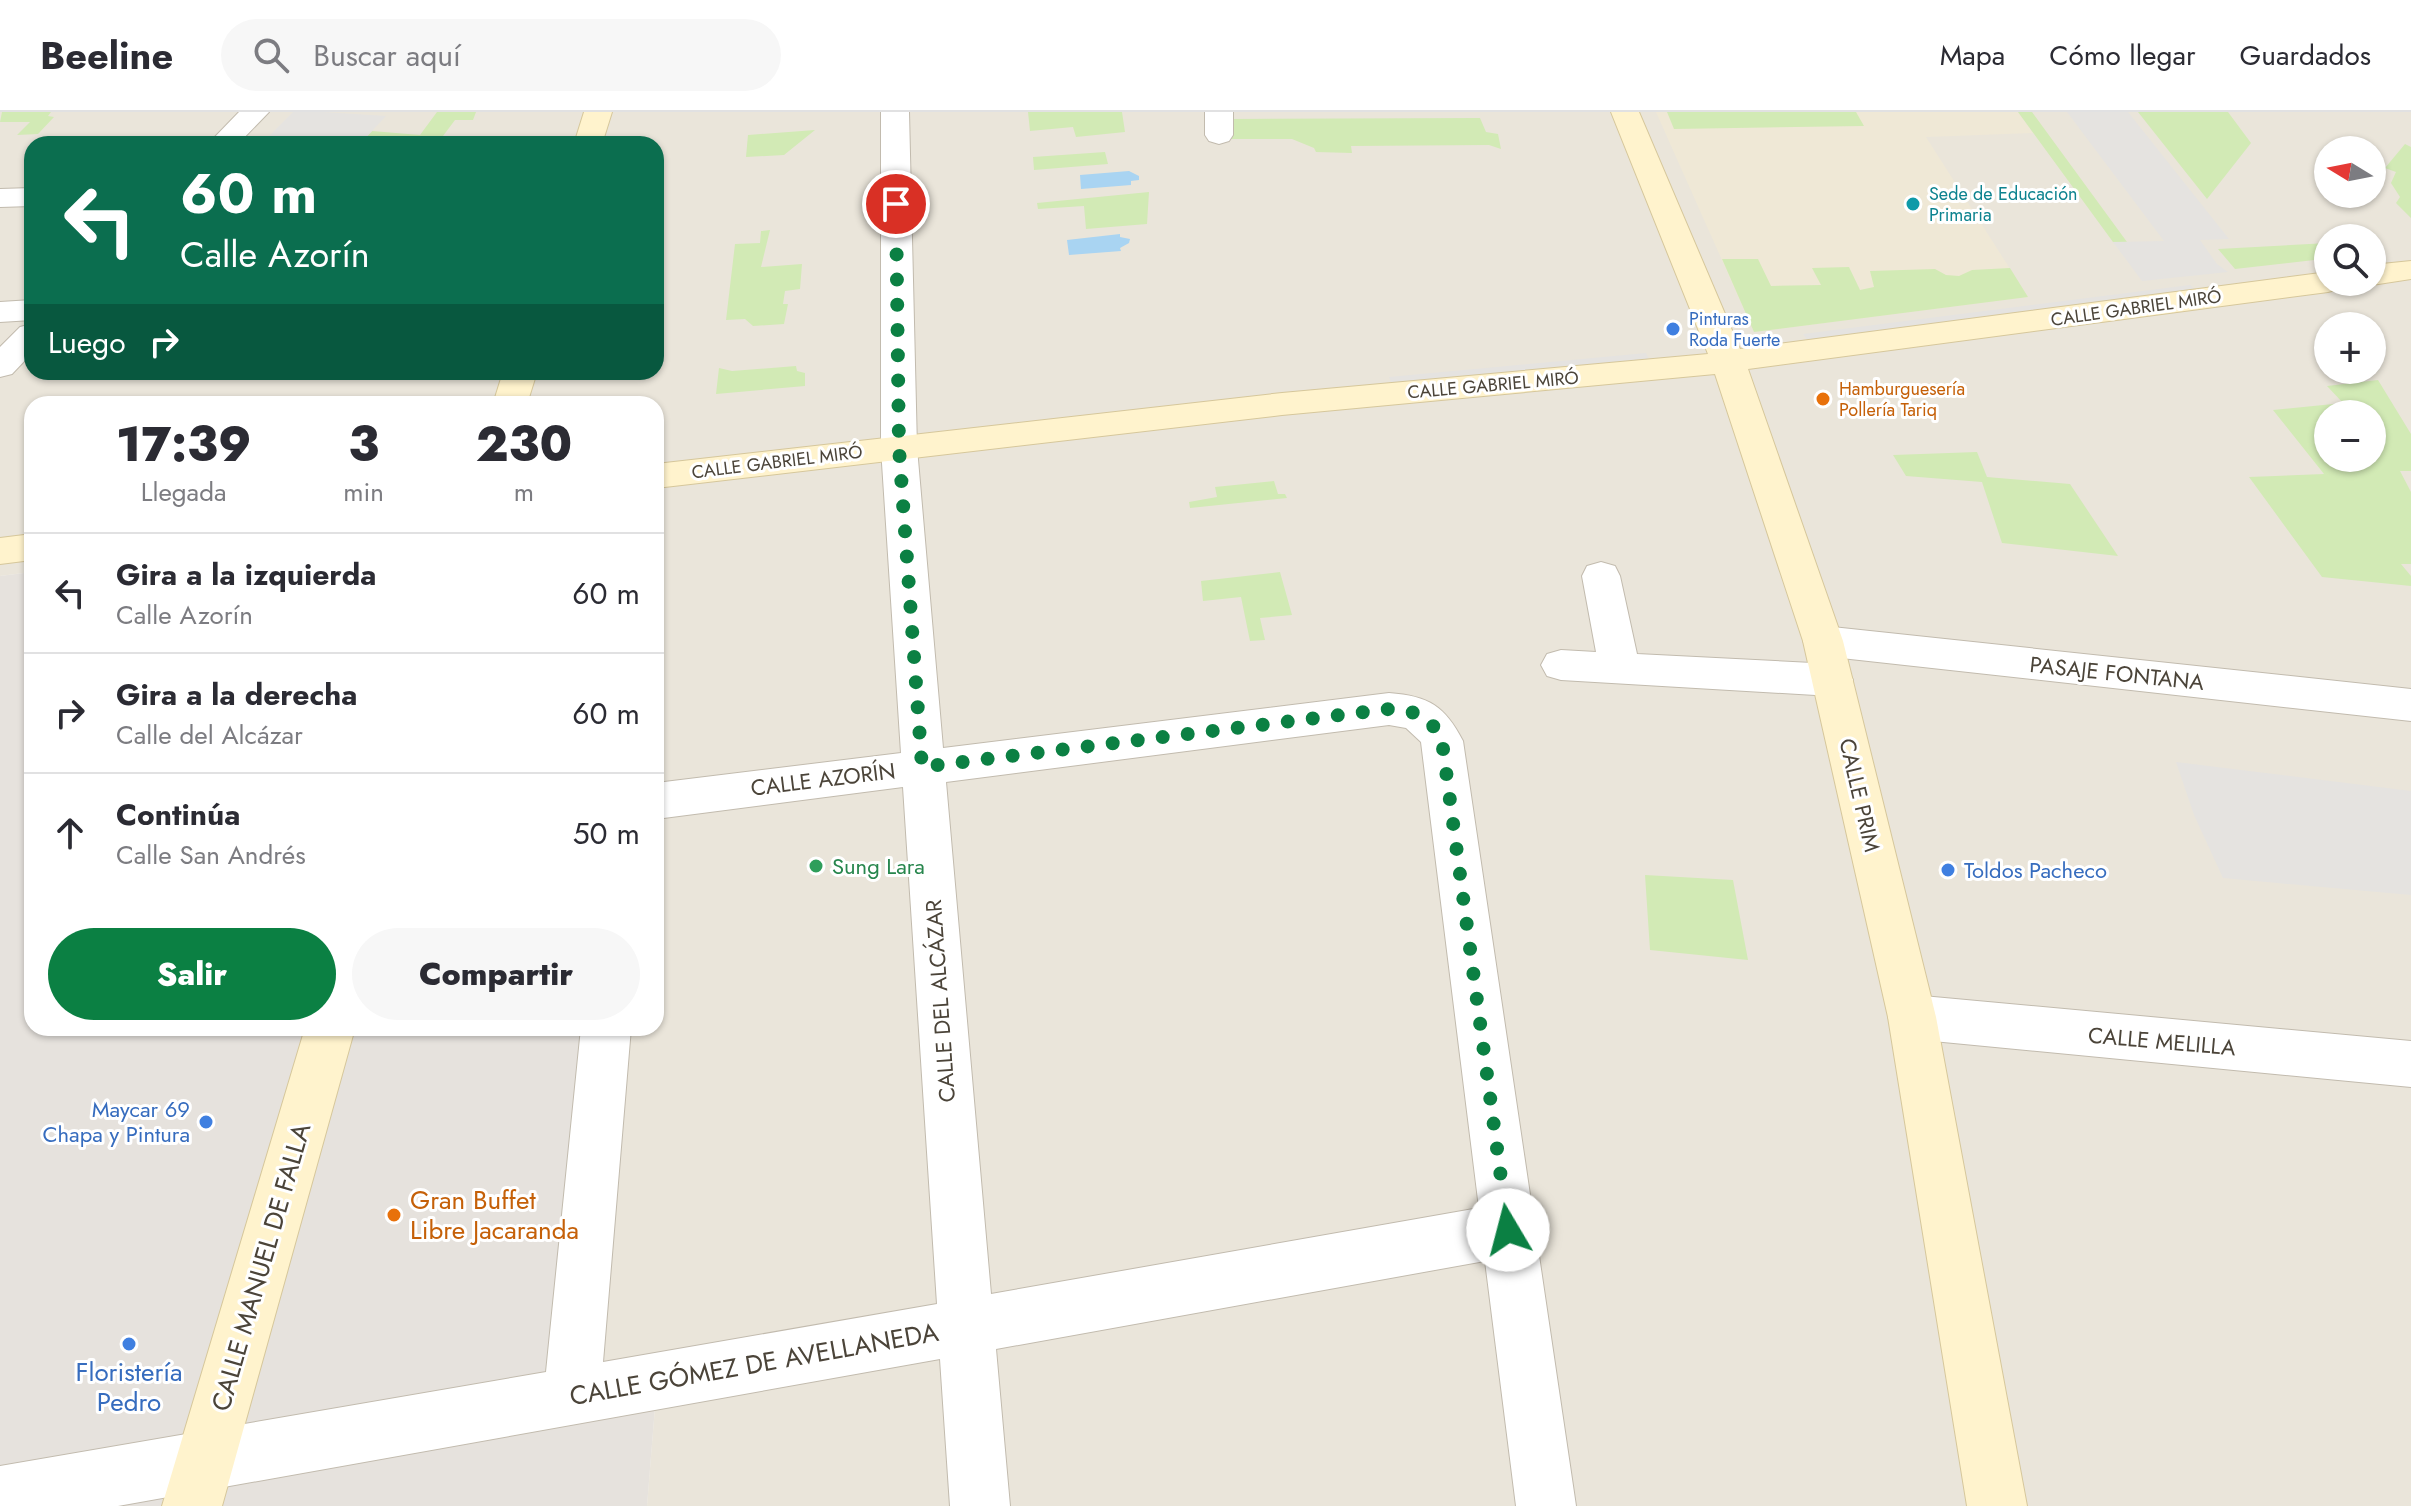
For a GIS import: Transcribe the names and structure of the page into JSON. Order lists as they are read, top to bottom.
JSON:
{
  "streets": {
    "street": [
      "CALLE GABRIEL MIRÓ",
      "PASAJE FONTANA",
      "CALLE AZORÍN",
      "CALLE PRIM",
      "CALLE DEL ALCÁZAR",
      "CALLE MELILLA",
      "CALLE MANUEL DE FALLA",
      "CALLE GÓMEZ DE AVELLANEDA"
    ]
  },
  "crossings": [
    ["CALLE GABRIEL MIRÓ", "CALLE PRIM"],
    ["CALLE GABRIEL MIRÓ", "CALLE DEL ALCÁZAR"],
    ["PASAJE FONTANA", "CALLE PRIM"],
    ["CALLE AZORÍN", "CALLE DEL ALCÁZAR"],
    ["CALLE AZORÍN", "CALLE GÓMEZ DE AVELLANEDA"],
    ["CALLE PRIM", "CALLE MELILLA"],
    ["CALLE DEL ALCÁZAR", "CALLE GÓMEZ DE AVELLANEDA"],
    ["CALLE MANUEL DE FALLA", "CALLE GÓMEZ DE AVELLANEDA"]
  ],
  "places": [
    "Sede de Educación Primaria",
    "Pinturas Roda Fuerte",
    "Hamburguesería Pollería Tariq",
    "Sung Lara",
    "Toldos Pacheco",
    "Maycar 69 Chapa y Pintura",
    "Gran Buffet Libre Jacaranda",
    "Floristería Pedro"
  ],
  "north": "left",
  "page": {
    "header": "Beeline",
    "search": "Buscar aquí",
    "nav": ["Mapa", "Cómo llegar", "Guardados"],
    "map_buttons": ["+", "−"],
    "turn": ["60 m", "Calle Azorín"],
    "then": "Luego",
    "eta": [
      "17:39",
      "Llegada",
      "3",
      "min",
      "230",
      "m"
    ],
    "list": [
      {
        "name": "Gira a la izquierda",
        "note": "Calle Azorín",
        "value": "60 m"
      },
      {
        "name": "Gira a la derecha",
        "note": "Calle del Alcázar",
        "value": "60 m"
      },
      {
        "name": "Continúa",
        "note": "Calle San Andrés",
        "value": "50 m"
      }
    ],
    "buttons": ["Salir", "Compartir"]
  }
}
